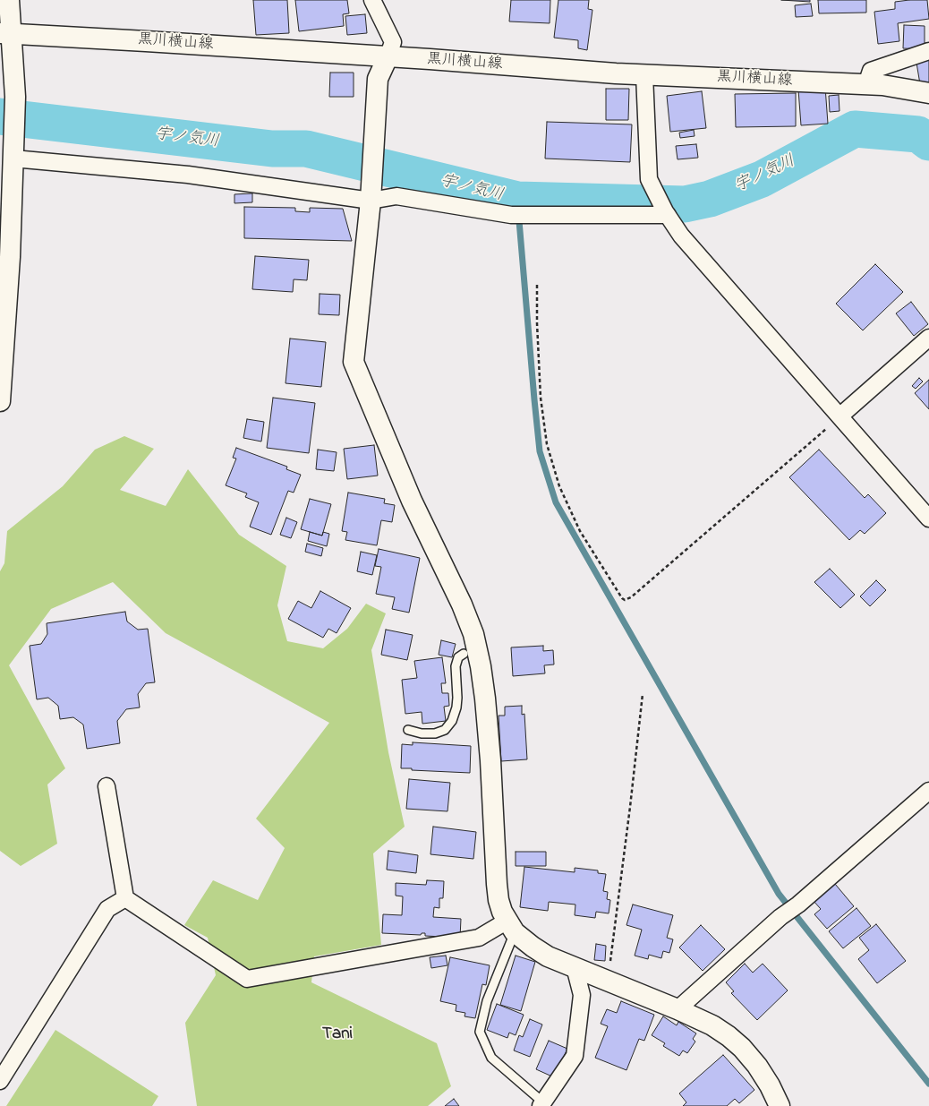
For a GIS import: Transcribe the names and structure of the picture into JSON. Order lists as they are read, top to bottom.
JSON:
{
  "streets": {
    "street": ["黒川横山線"]
  },
  "districts": ["Tani"],
  "water": ["宇ノ気川"]
}
